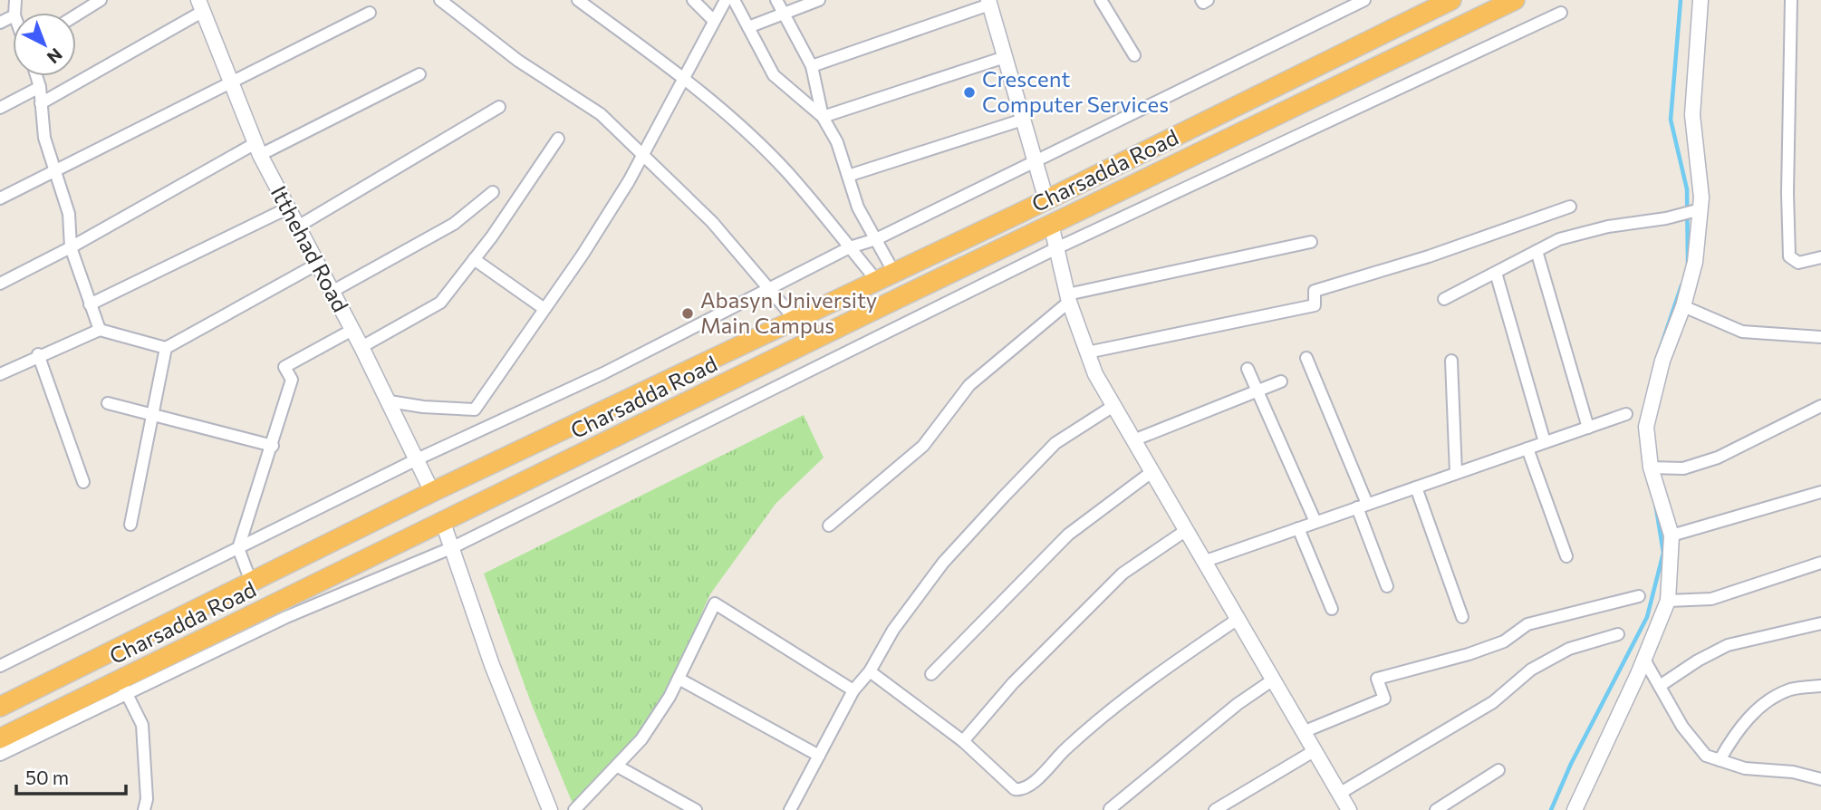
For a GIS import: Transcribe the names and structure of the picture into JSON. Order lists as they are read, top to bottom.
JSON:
{
  "streets": {
    "highway": ["Charsadda Road"],
    "street": ["Itthehad Road"]
  },
  "crossings": [
    ["Charsadda Road", "Itthehad Road"]
  ],
  "places": ["Crescent Computer Services", "Abasyn University Main Campus"],
  "scale_bar": "50 m",
  "north": "bottom right"
}
